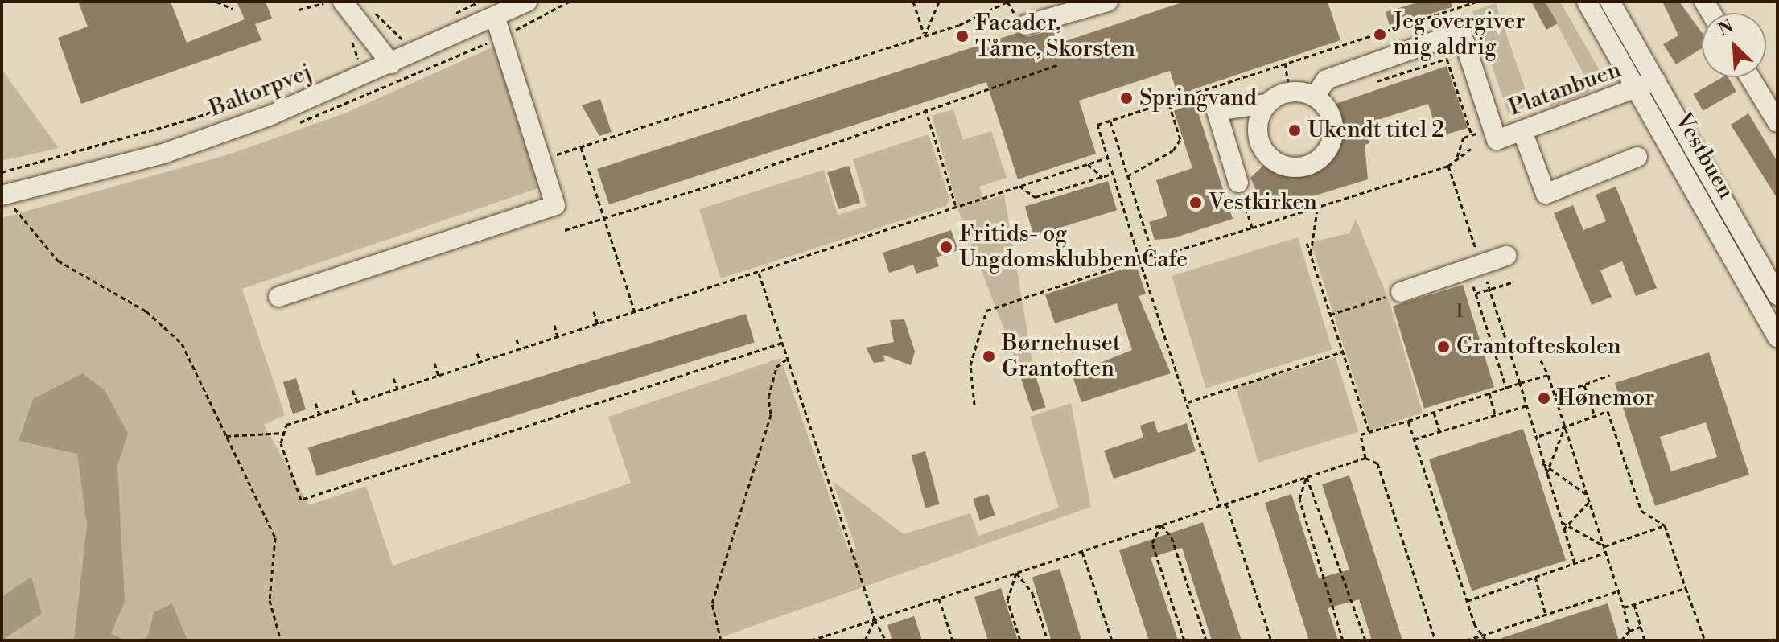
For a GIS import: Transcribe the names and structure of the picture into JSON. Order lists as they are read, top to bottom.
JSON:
{
  "streets": {
    "street": ["Platanbuen", "Baltorpvej", "Vestbuen"]
  },
  "crossings": [
    ["Platanbuen", "Vestbuen"]
  ],
  "places": [
    "Jeg overgiver mig aldrig",
    "Facader, Tårne, Skorsten",
    "Springvand",
    "Ukendt titel 2",
    "Vestkirken",
    "Fritids- og Ungdomsklubben Cafe",
    "Grantofteskolen",
    "Børnehuset Grantoften",
    "Hønemor"
  ],
  "house_numbers": ["1"],
  "north": "top left"
}
